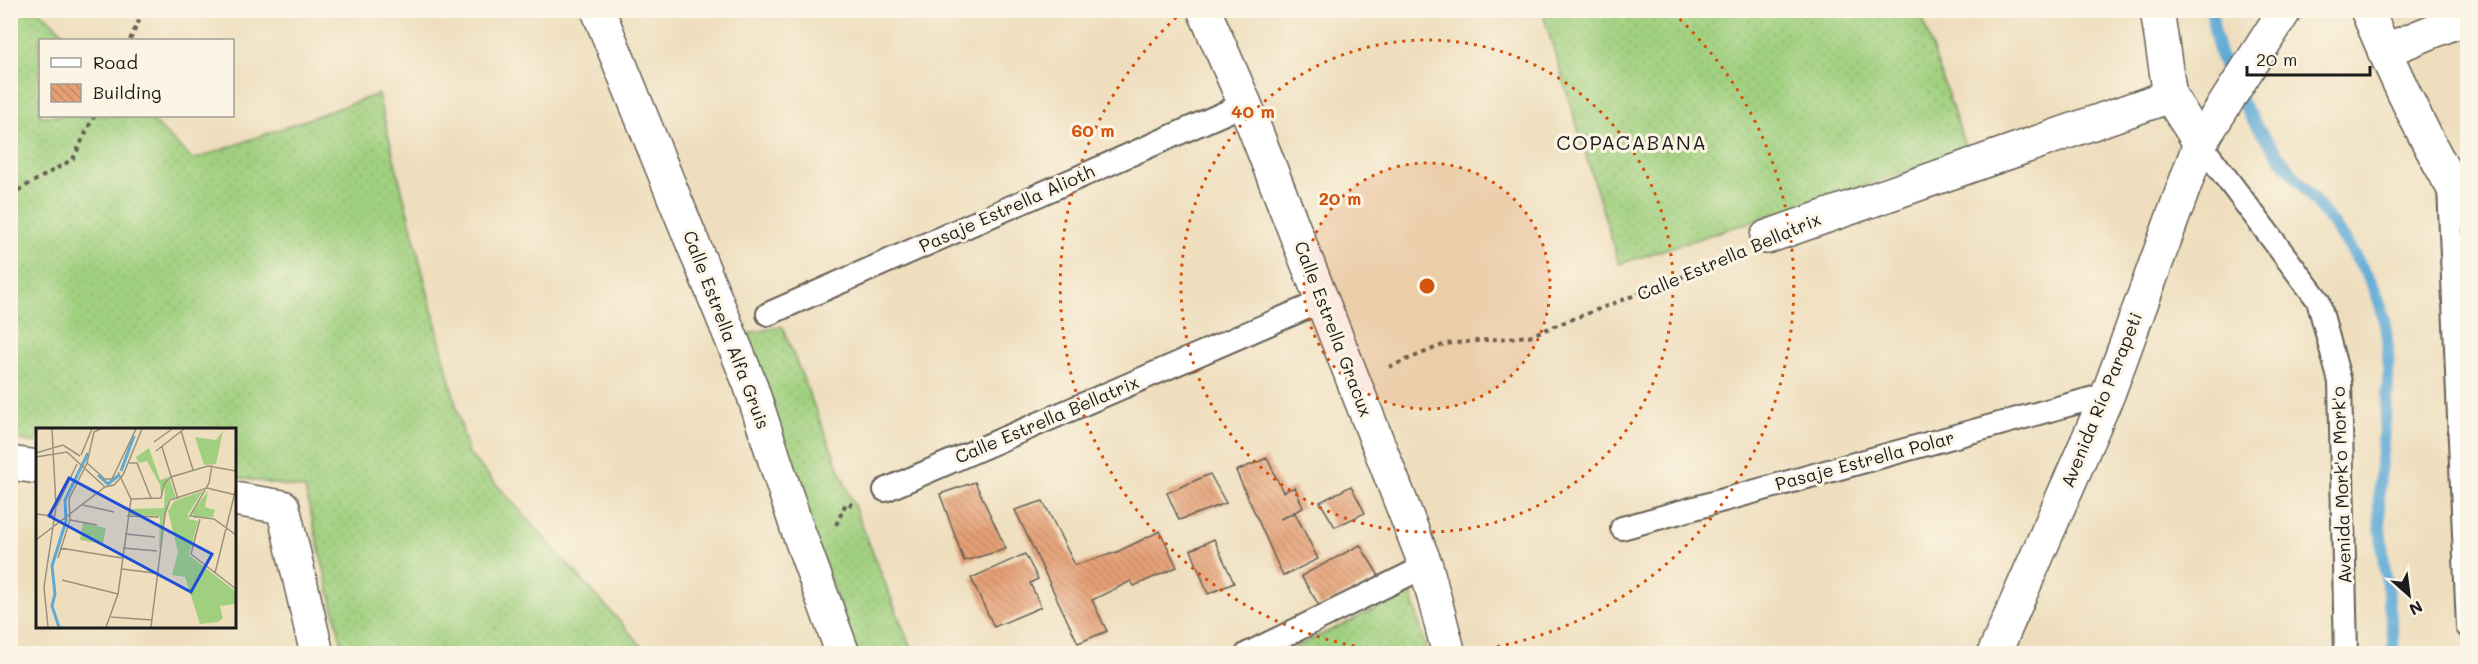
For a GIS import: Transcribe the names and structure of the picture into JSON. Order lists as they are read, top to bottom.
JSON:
{
  "streets": {
    "street": [
      "Calle Estrella Bellatrix",
      "Calle Estrella Gracux",
      "Calle Estrella Alfa Gruis",
      "Avenida Río Parapeti"
    ],
    "lane": ["Pasaje Estrella Alioth", "Pasaje Estrella Polar", "Avenida Mork'o Mork'o"]
  },
  "crossings": [
    ["Pasaje Estrella Alioth", "Calle Estrella Gracux"],
    ["Calle Estrella Bellatrix", "Calle Estrella Gracux"],
    ["Avenida Río Parapeti", "Pasaje Estrella Polar"],
    ["Avenida Río Parapeti", "Avenida Mork'o Mork'o"]
  ],
  "districts": ["COPACABANA"],
  "legend": ["Road", "Building"],
  "scale_bar": "20 m",
  "north": "bottom right",
  "rings": ["40 m", "60 m", "20 m"]
}
